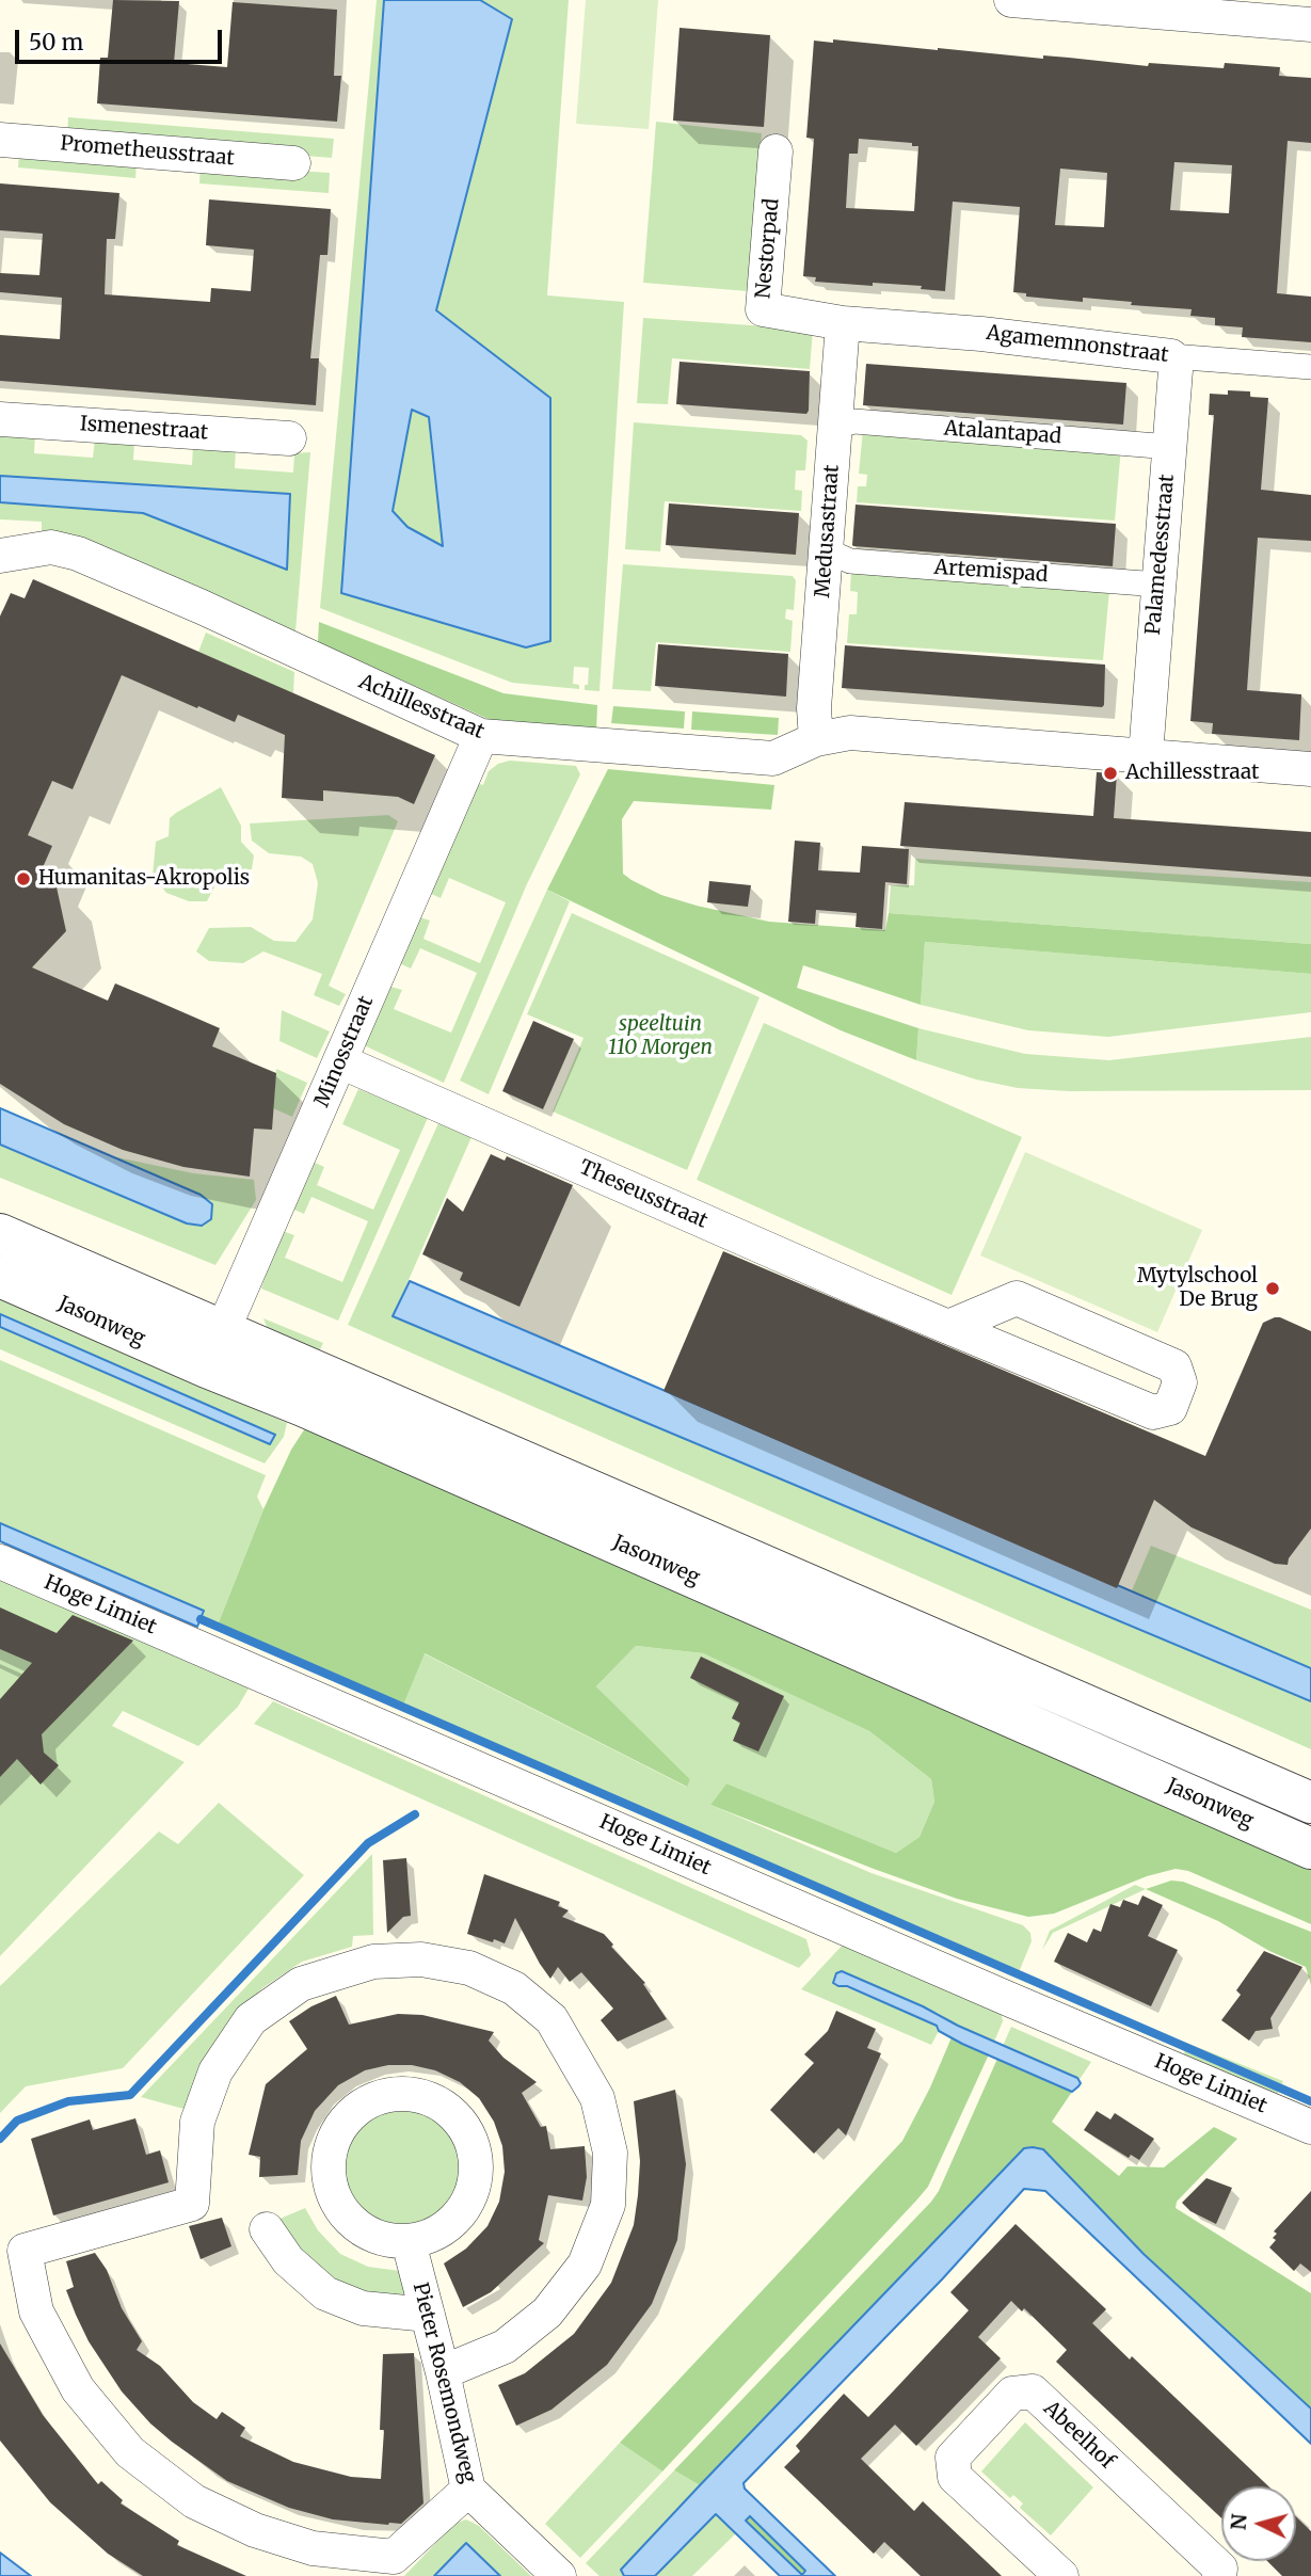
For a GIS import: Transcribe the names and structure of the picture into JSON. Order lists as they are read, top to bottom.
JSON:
{
  "streets": {
    "street": [
      "Prometheusstraat",
      "Nestorpad",
      "Agamemnonstraat",
      "Ismenestraat",
      "Atalantapad",
      "Medusastraat",
      "Palamedesstraat",
      "Artemispad",
      "Achillesstraat",
      "Minosstraat",
      "Theseusstraat",
      "Jasonweg",
      "Hoge Limiet",
      "Pieter Rosemondweg",
      "Abeelhof"
    ]
  },
  "crossings": [
    ["Nestorpad", "Agamemnonstraat"],
    ["Nestorpad", "Medusastraat"],
    ["Agamemnonstraat", "Medusastraat"],
    ["Agamemnonstraat", "Palamedesstraat"],
    ["Atalantapad", "Medusastraat"],
    ["Atalantapad", "Palamedesstraat"],
    ["Medusastraat", "Artemispad"],
    ["Medusastraat", "Achillesstraat"],
    ["Palamedesstraat", "Artemispad"],
    ["Palamedesstraat", "Achillesstraat"],
    ["Achillesstraat", "Minosstraat"],
    ["Minosstraat", "Theseusstraat"],
    ["Minosstraat", "Jasonweg"]
  ],
  "parks": ["speeltuin 110 Morgen"],
  "places": ["Achillesstraat", "Humanitas-Akropolis", "Mytylschool De Brug"],
  "scale_bar": "50 m",
  "north": "left"
}
